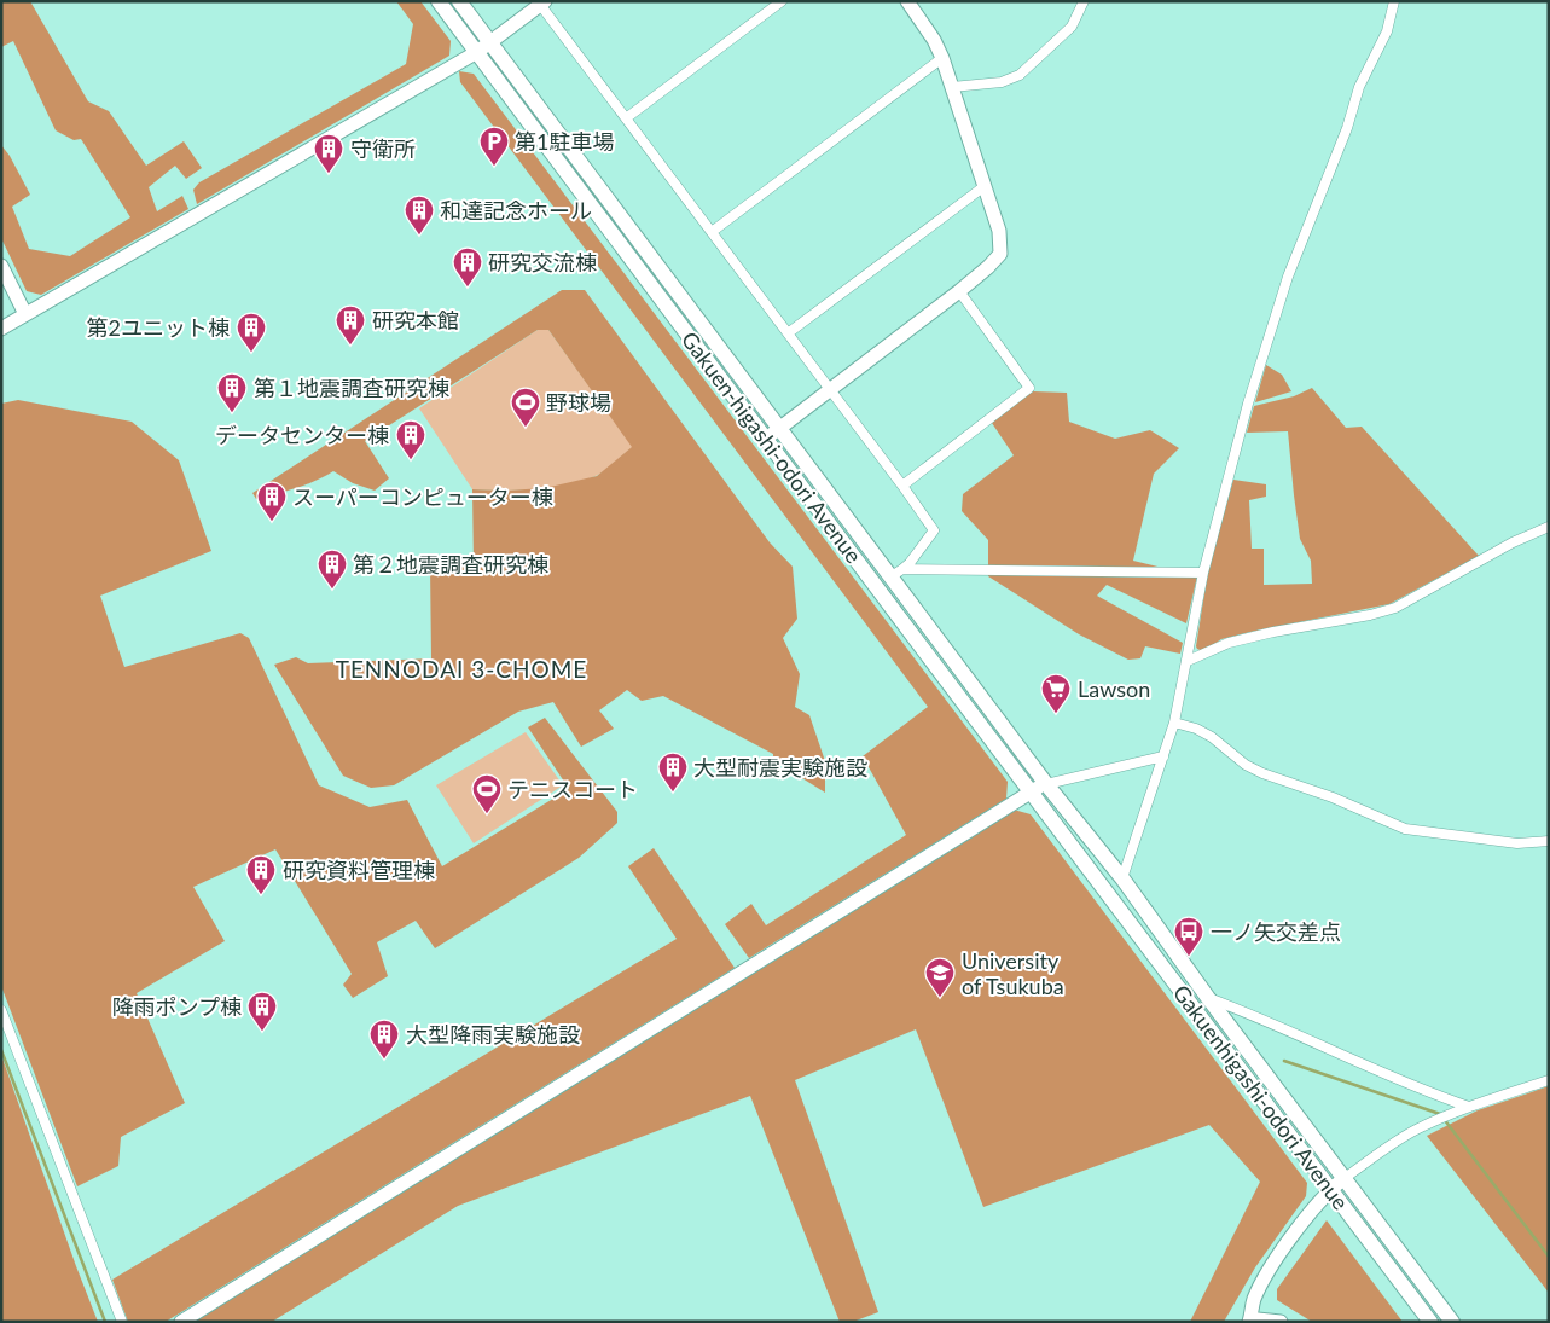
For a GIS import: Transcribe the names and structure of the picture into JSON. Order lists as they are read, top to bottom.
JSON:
{
  "streets": {
    "main road": ["Gakuen-higashi-odori Avenue", "Gakuenhigashi-odori Avenue"]
  },
  "crossings": [
    ["Gakuen-higashi-odori Avenue", "Gakuenhigashi-odori Avenue"]
  ],
  "districts": ["TENNODAI 3-CHOME"],
  "places": {
    "parking": ["第1駐車場"],
    "building": [
      "守衛所",
      "和達記念ホール",
      "研究交流棟",
      "研究本館",
      "第2ユニット棟",
      "第１地震調査研究棟",
      "データセンター棟",
      "スーパーコンピューター棟",
      "第２地震調査研究棟",
      "大型耐震実験施設",
      "研究資料管理棟",
      "降雨ポンプ棟",
      "大型降雨実験施設"
    ],
    "sports": ["野球場", "テニスコート"],
    "supermarket": ["Lawson"],
    "bus stop": ["一ノ矢交差点"],
    "school or university": ["University of Tsukuba"]
  }
}
